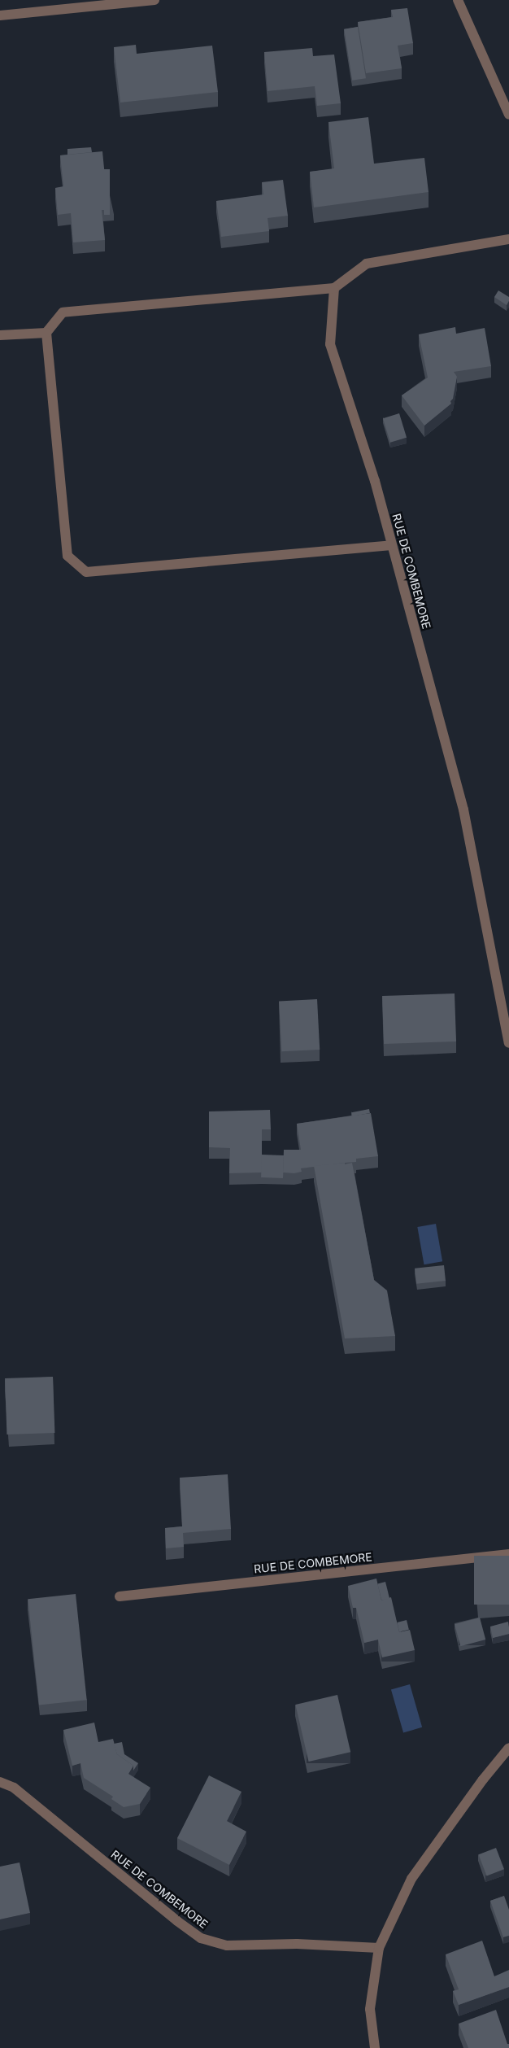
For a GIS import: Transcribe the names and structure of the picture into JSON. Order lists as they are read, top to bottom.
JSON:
{
  "streets": {
    "street": ["RUE DE COMBEMORE"]
  }
}
